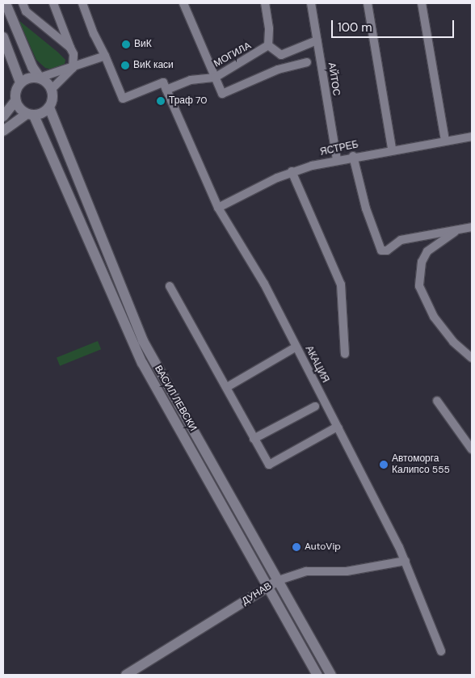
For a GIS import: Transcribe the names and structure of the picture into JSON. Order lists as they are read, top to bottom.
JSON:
{
  "streets": {
    "main road": ["ВАСИЛ ЛЕВСКИ", "ДУНАВ"],
    "street": [
      "МОГИЛА",
      "АЙТОС",
      "ЯСТРЕБ",
      "АКАЦИЯ"
    ]
  },
  "crossings": [
    ["МОГИЛА", "АКАЦИЯ"],
    ["АЙТОС", "ЯСТРЕБ"],
    ["ЯСТРЕБ", "АКАЦИЯ"],
    ["АКАЦИЯ", "ДУНАВ"],
    ["ВАСИЛ ЛЕВСКИ", "ДУНАВ"]
  ],
  "places": [
    "ВиК",
    "ВиК каси",
    "Траф 70",
    "Автоморга Калипсо 555",
    "AutoVip"
  ],
  "scale_bar": "100 m"
}
